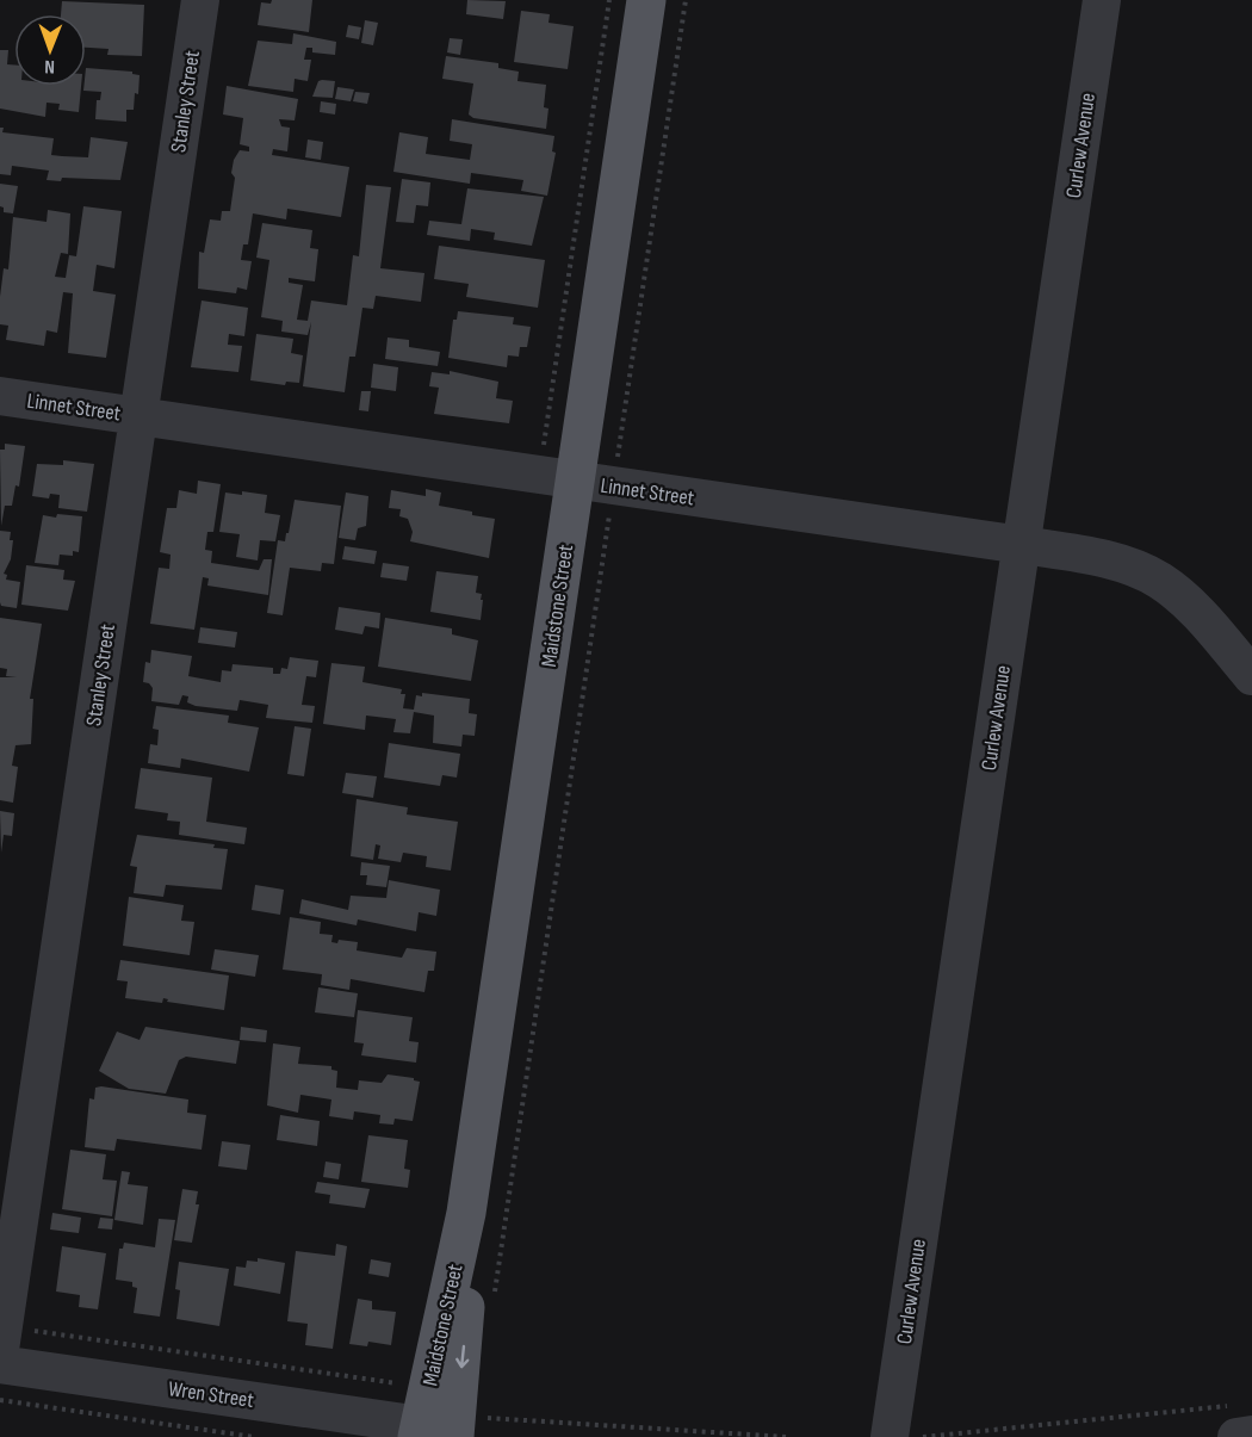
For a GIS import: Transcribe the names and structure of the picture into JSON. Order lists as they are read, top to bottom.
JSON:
{
  "streets": {
    "main road": ["Maidstone Street"],
    "street": [
      "Stanley Street",
      "Curlew Avenue",
      "Linnet Street",
      "Wren Street"
    ]
  },
  "crossings": [
    ["Stanley Street", "Linnet Street"],
    ["Curlew Avenue", "Linnet Street"],
    ["Linnet Street", "Maidstone Street"],
    ["Maidstone Street", "Wren Street"]
  ],
  "north": "bottom"
}
